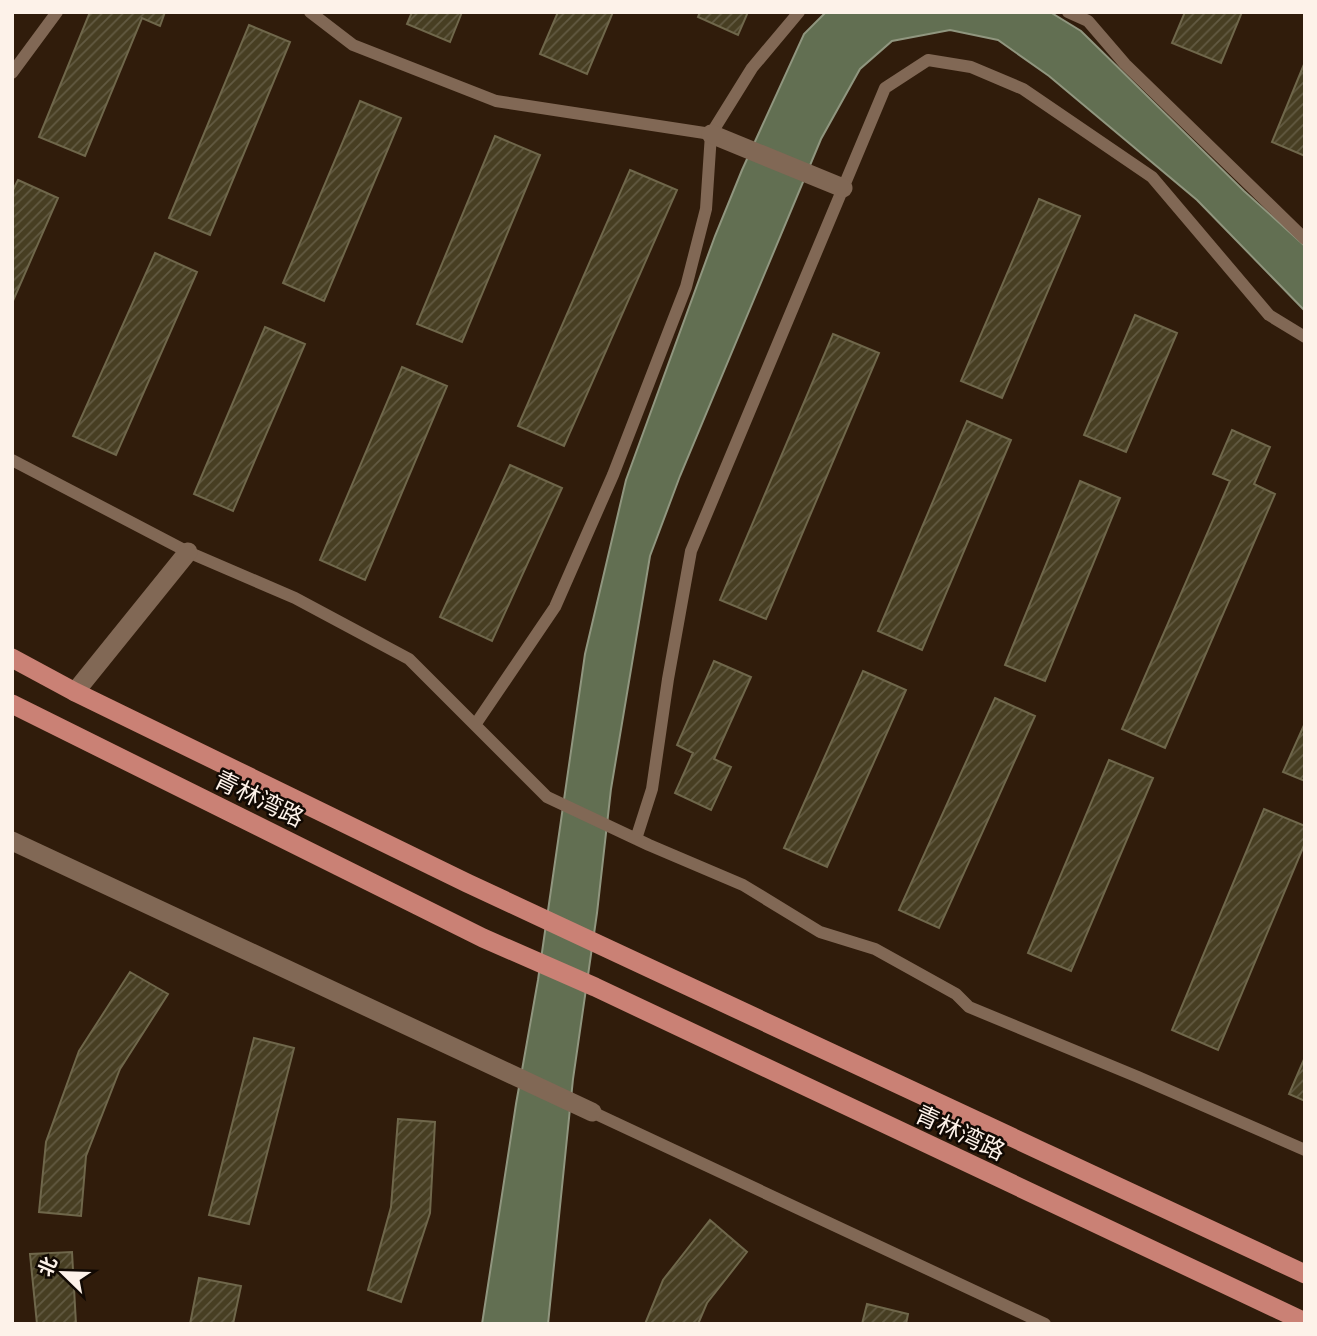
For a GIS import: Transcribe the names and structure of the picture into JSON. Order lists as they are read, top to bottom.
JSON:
{
  "streets": {
    "main road": ["青林湾路"]
  },
  "north": "top left"
}
